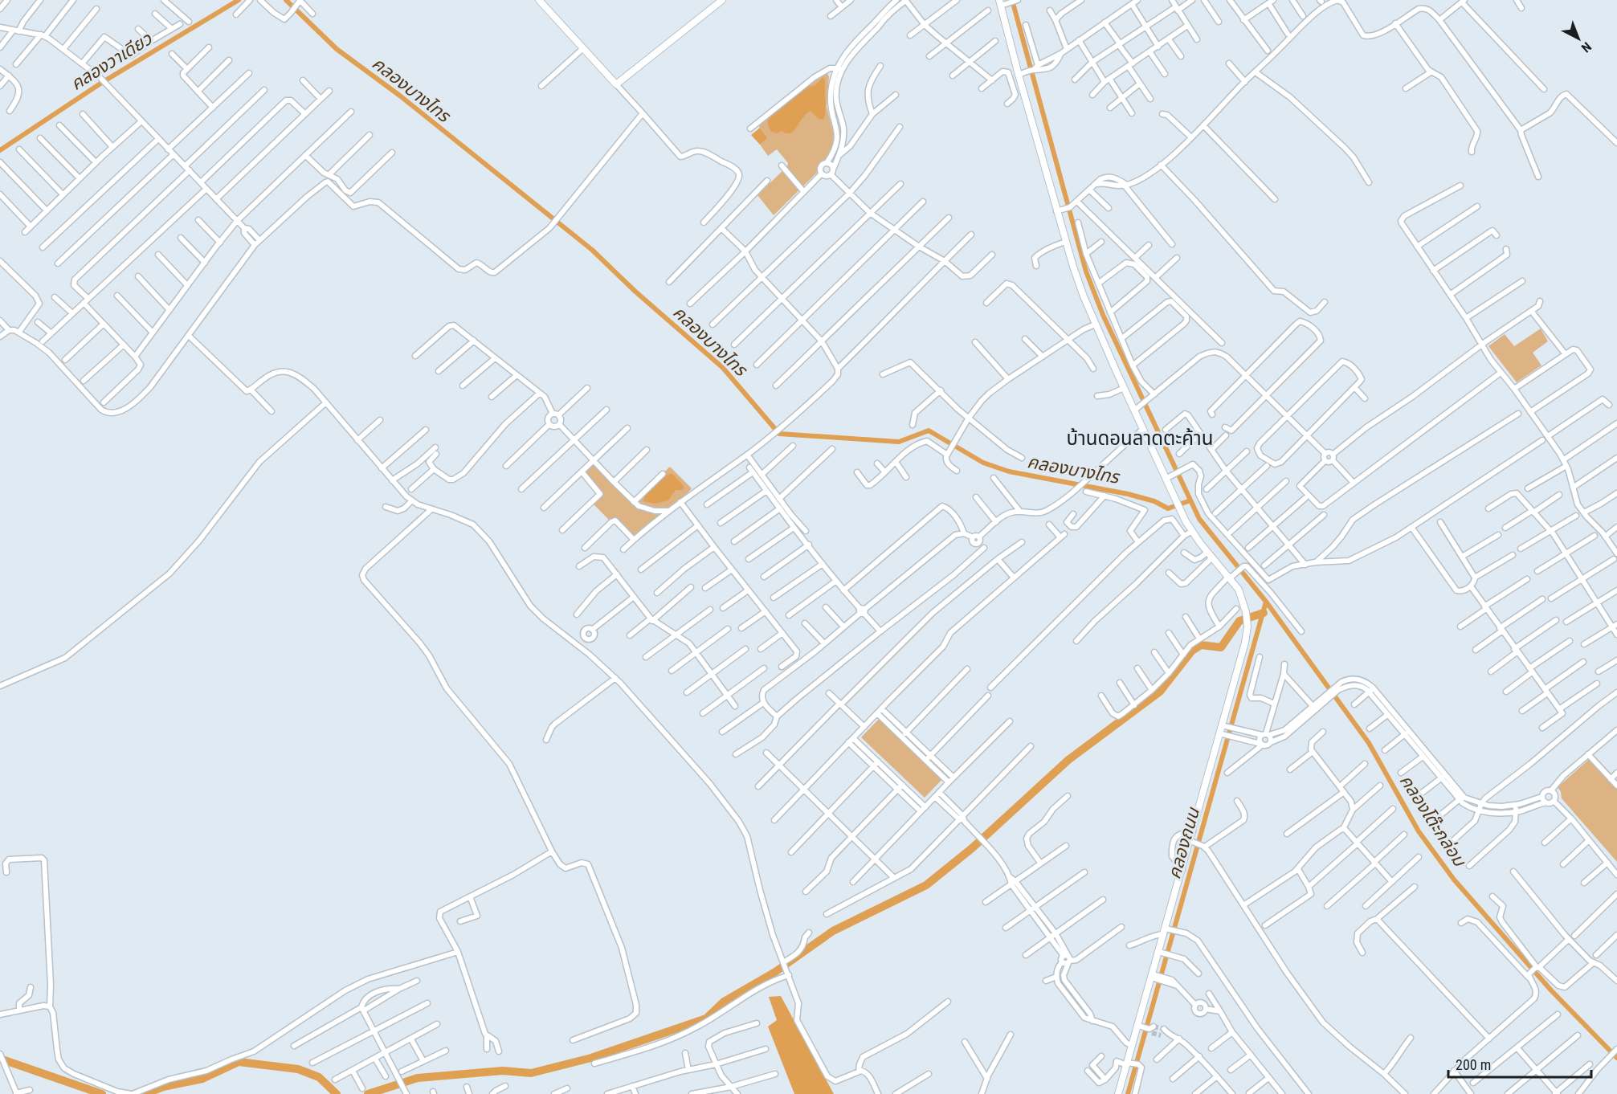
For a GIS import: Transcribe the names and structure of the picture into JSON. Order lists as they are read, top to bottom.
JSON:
{
  "districts": ["บ้านดอนลาดตะค้าน"],
  "water": [
    "คลองวาเดียว",
    "คลองบางไทร",
    "คลองโต๊ะกล่อม",
    "คลองถนน"
  ],
  "scale_bar": "200 m",
  "north": "bottom right"
}
